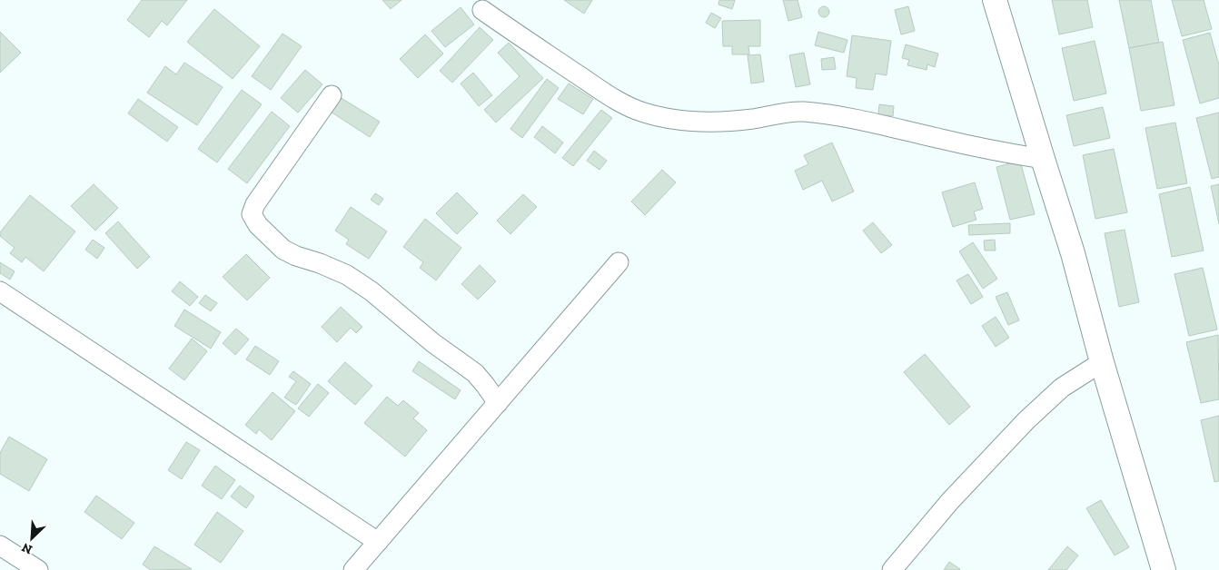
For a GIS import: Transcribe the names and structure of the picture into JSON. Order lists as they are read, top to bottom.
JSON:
{
  "north": "bottom left"
}
